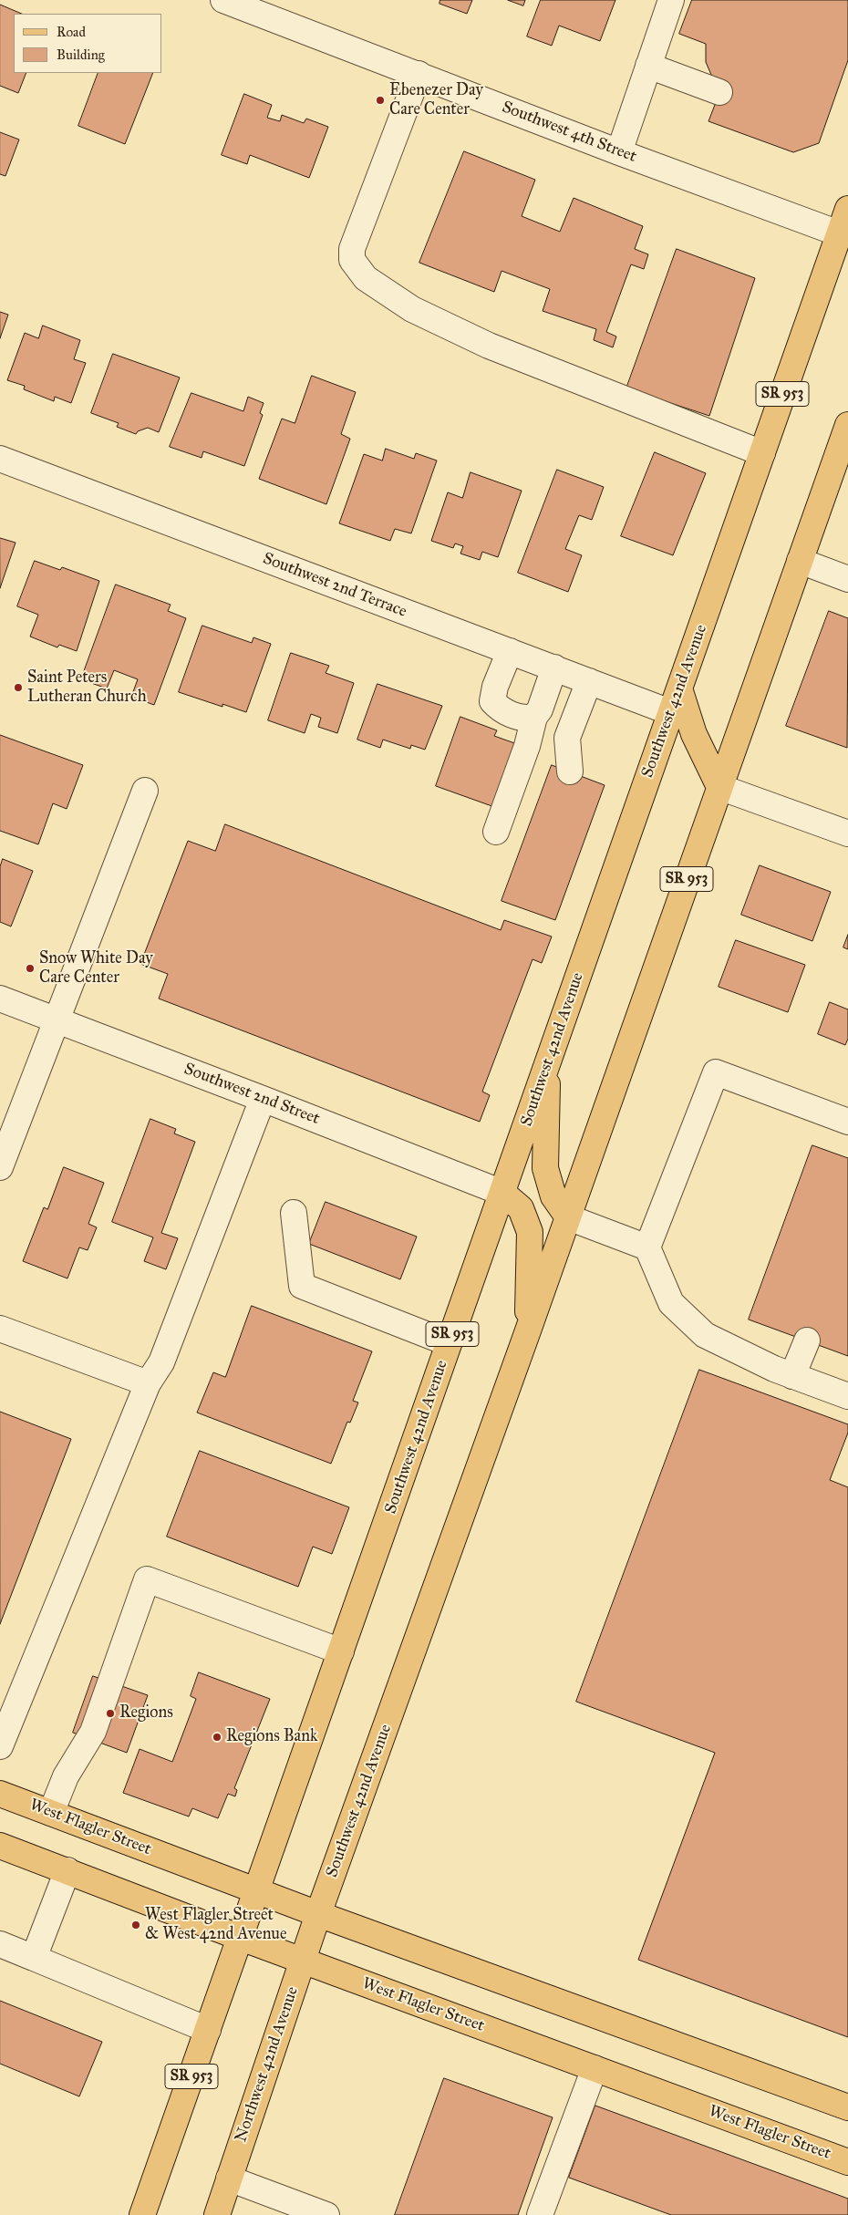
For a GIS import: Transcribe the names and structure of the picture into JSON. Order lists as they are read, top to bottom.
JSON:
{
  "streets": {
    "main road": [
      "SR 953",
      "Southwest 42nd Avenue",
      "West Flagler Street",
      "Northwest 42nd Avenue"
    ],
    "street": ["Southwest 4th Street", "Southwest 2nd Terrace", "Southwest 2nd Street"]
  },
  "crossings": [
    ["Southwest 4th Street", "Southwest 42nd Avenue"],
    ["SR 953", "Southwest 42nd Avenue"],
    ["SR 953", "West Flagler Street"],
    ["Southwest 2nd Terrace", "Southwest 42nd Avenue"],
    ["Southwest 42nd Avenue", "Southwest 2nd Street"],
    ["Southwest 42nd Avenue", "West Flagler Street"],
    ["Southwest 42nd Avenue", "Northwest 42nd Avenue"],
    ["West Flagler Street", "Northwest 42nd Avenue"]
  ],
  "places": [
    "Ebenezer Day Care Center",
    "Saint Peters Lutheran Church",
    "Snow White Day Care Center",
    "Regions",
    "Regions Bank",
    "West Flagler Street & West 42nd Avenue"
  ],
  "legend": ["Road", "Building"]
}
